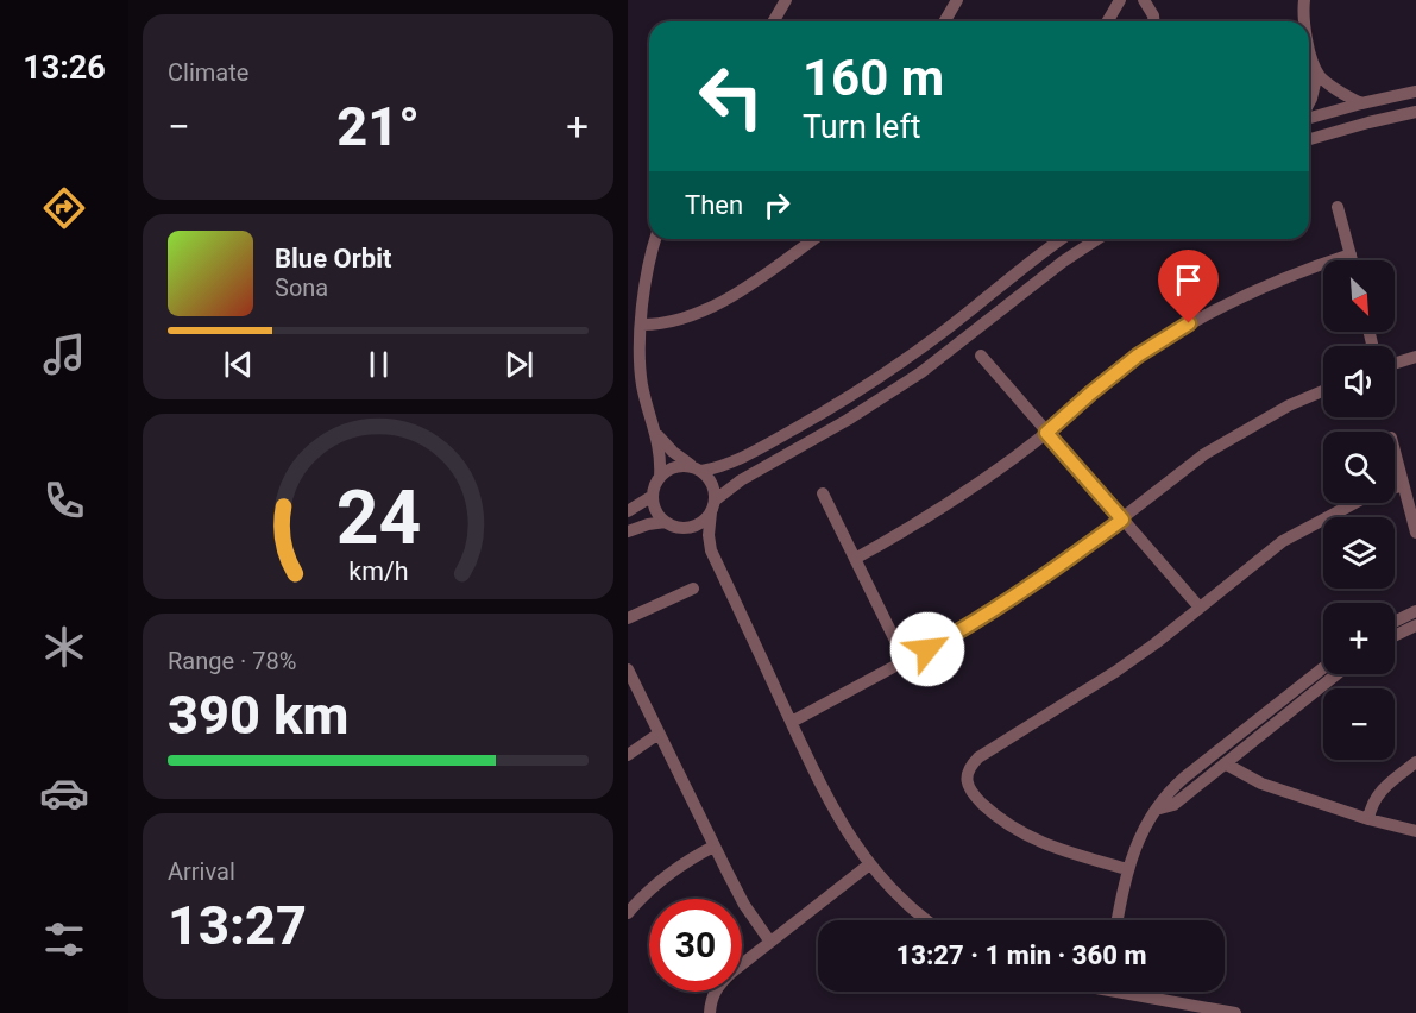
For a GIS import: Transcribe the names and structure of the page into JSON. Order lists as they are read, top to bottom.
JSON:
{
  "north": "bottom right",
  "page": {
    "tabs": "13:26",
    "tile": [
      "Climate",
      ["Range · 78%", "390 km"],
      ["Arrival", "13:27"]
    ],
    "turn": ["160 m", "Turn left"],
    "heat": ["−", "21°", "+"],
    "then": "Then",
    "song": ["Blue Orbit", "Sona"],
    "map_buttons": ["+", "−"],
    "limit": "30",
    "trip": "13:27 · 1 min · 360 m",
    "gauge": ["24", "km/h"]
  }
}
